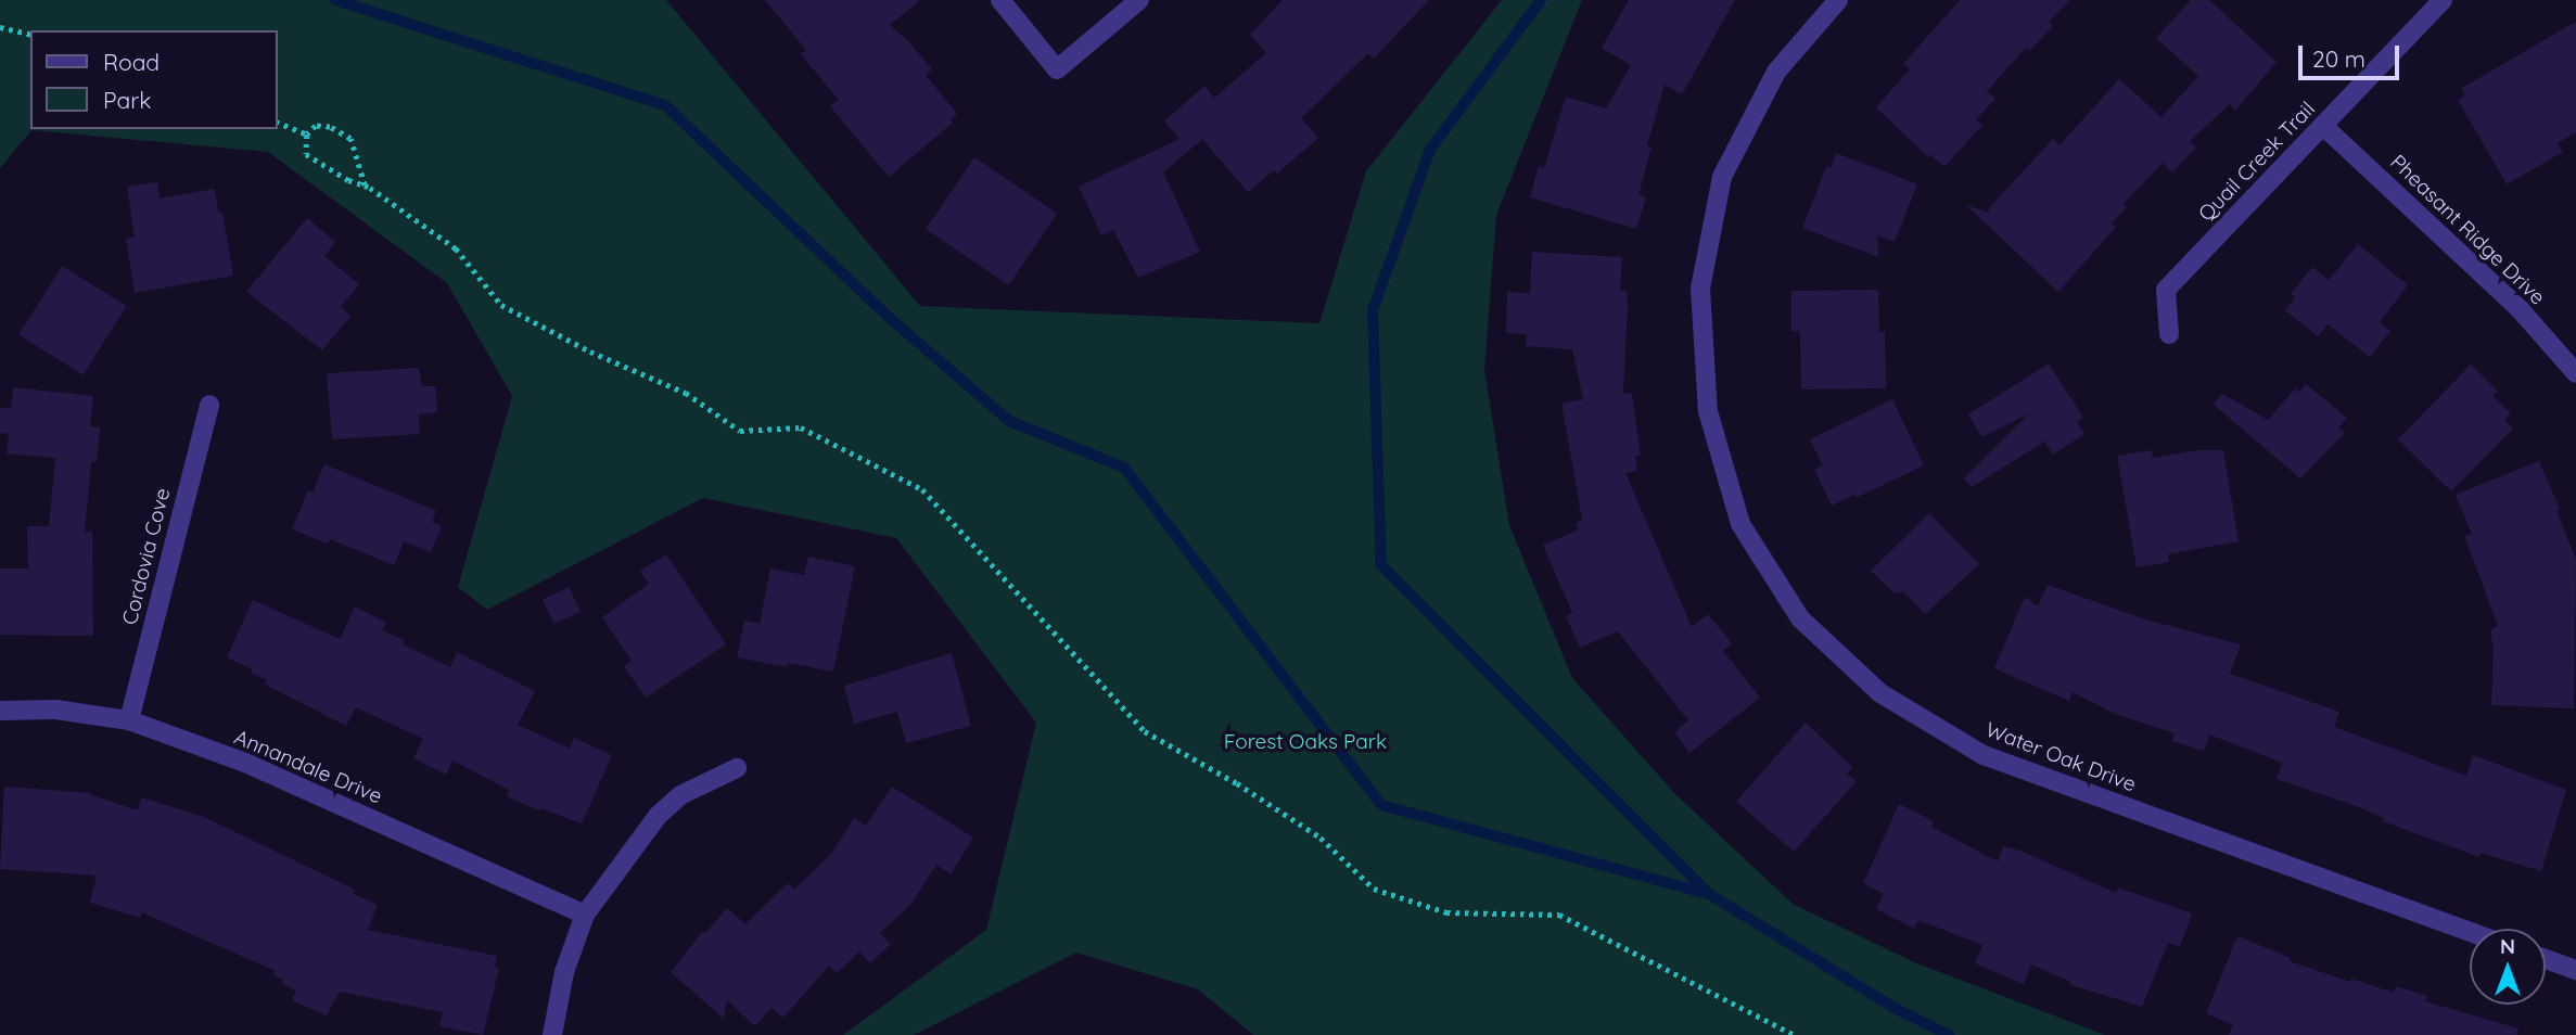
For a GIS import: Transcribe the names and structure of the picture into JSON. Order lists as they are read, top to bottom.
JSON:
{
  "streets": {
    "street": [
      "Quail Creek Trail",
      "Pheasant Ridge Drive",
      "Cordovia Cove",
      "Water Oak Drive",
      "Annandale Drive"
    ]
  },
  "crossings": [
    ["Quail Creek Trail", "Pheasant Ridge Drive"],
    ["Cordovia Cove", "Annandale Drive"]
  ],
  "parks": ["Forest Oaks Park"],
  "legend": ["Road", "Park"],
  "scale_bar": "20 m",
  "north": "top"
}
